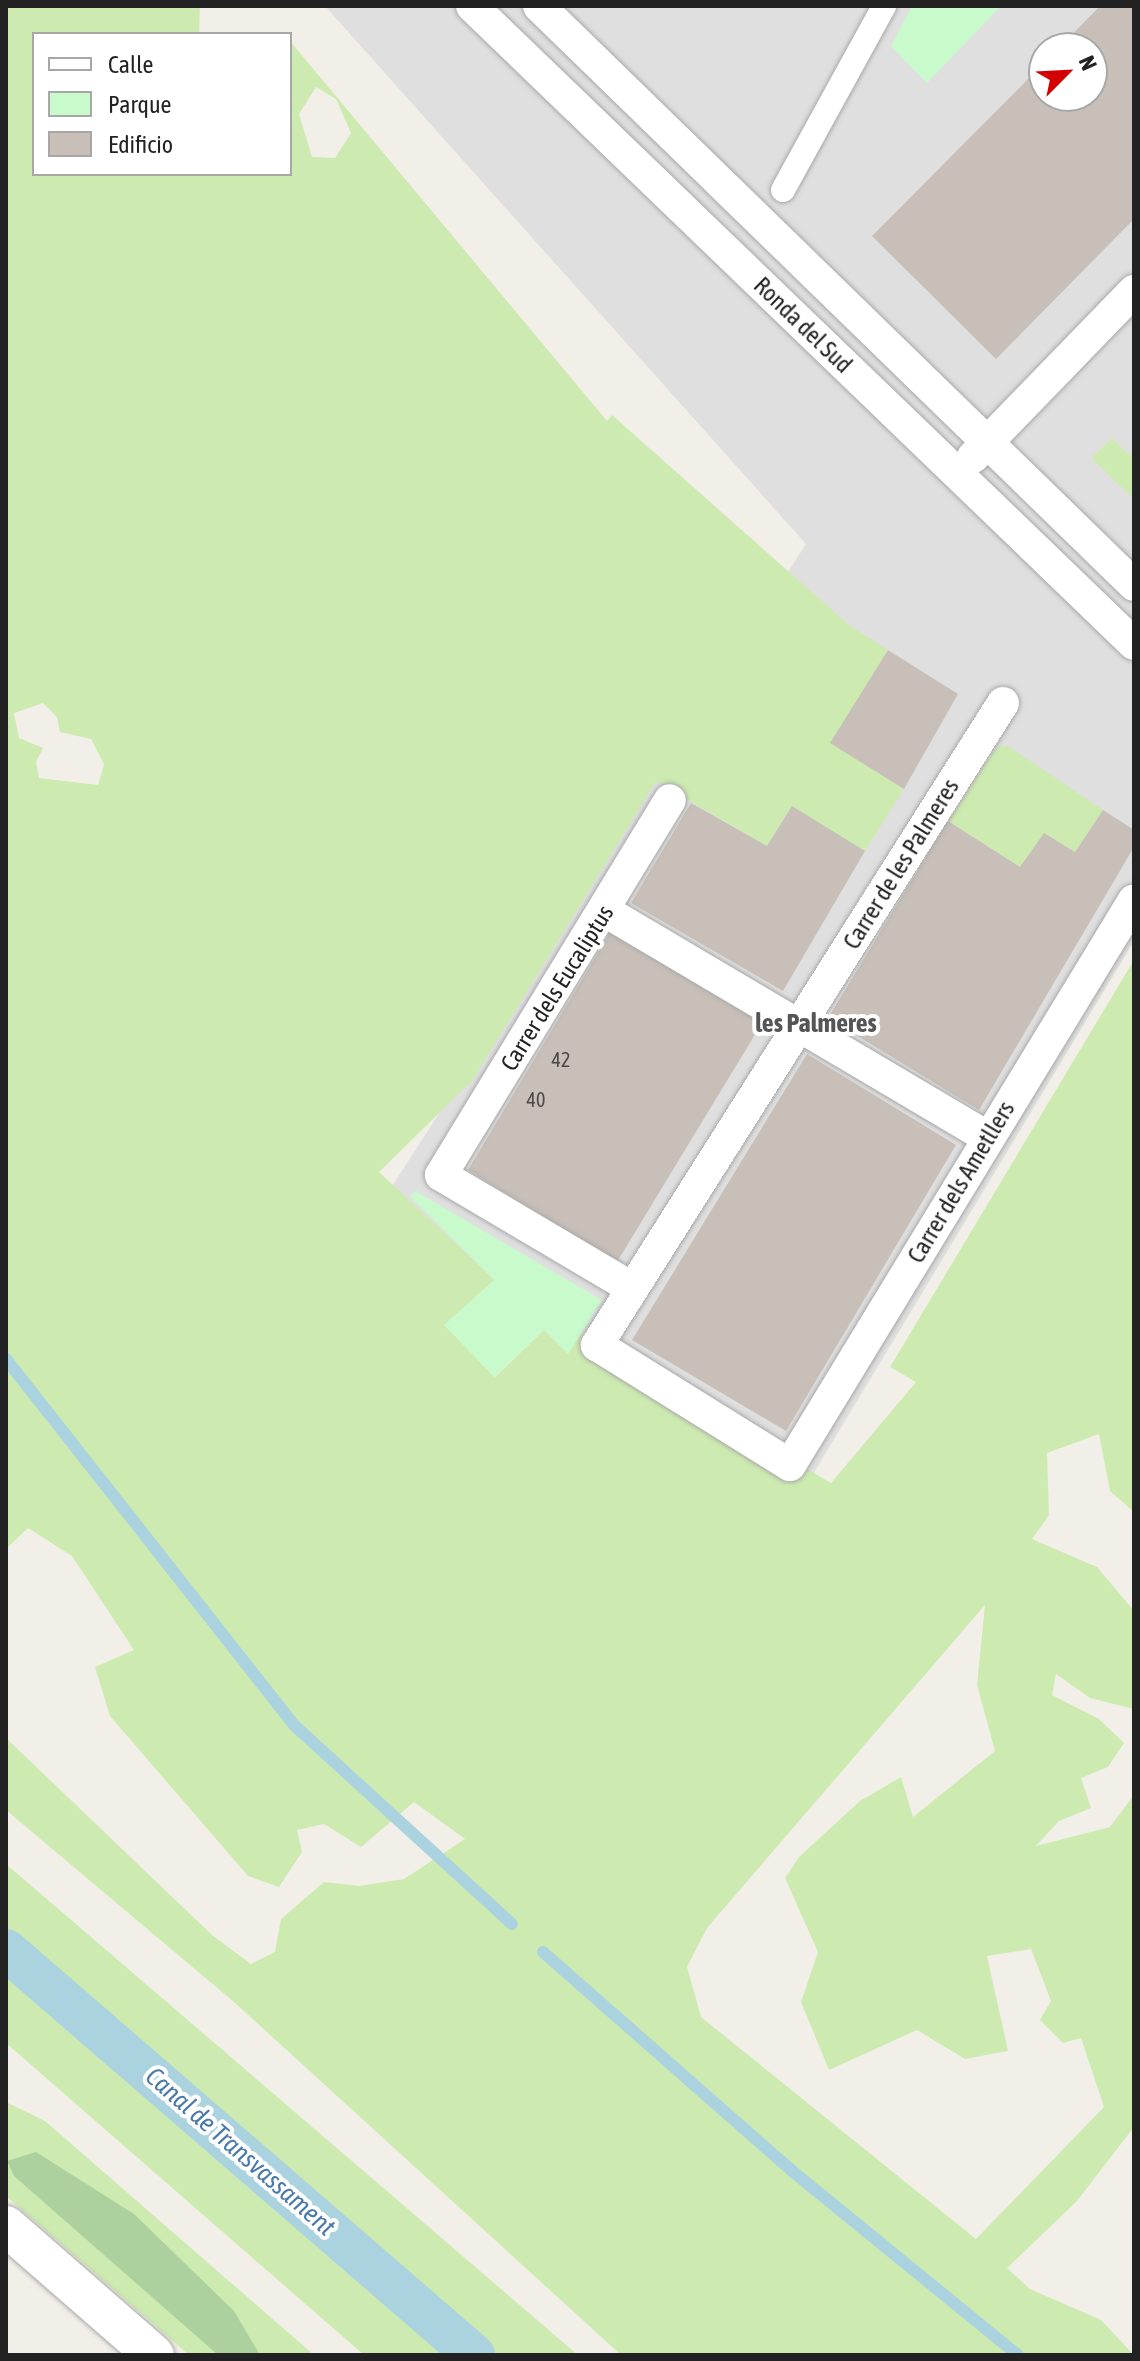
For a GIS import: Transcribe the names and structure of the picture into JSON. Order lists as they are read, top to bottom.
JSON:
{
  "streets": {
    "street": [
      "Ronda del Sud",
      "Carrer de les Palmeres",
      "Carrer dels Eucaliptus",
      "Carrer dels Ametllers"
    ]
  },
  "crossings": [
    ["Carrer de les Palmeres", "Carrer dels Eucaliptus"],
    ["Carrer de les Palmeres", "Carrer dels Ametllers"]
  ],
  "districts": ["les Palmeres"],
  "water": ["Canal de Transvassament"],
  "house_numbers": ["42", "40"],
  "legend": ["Calle", "Parque", "Edificio"],
  "north": "top right"
}
